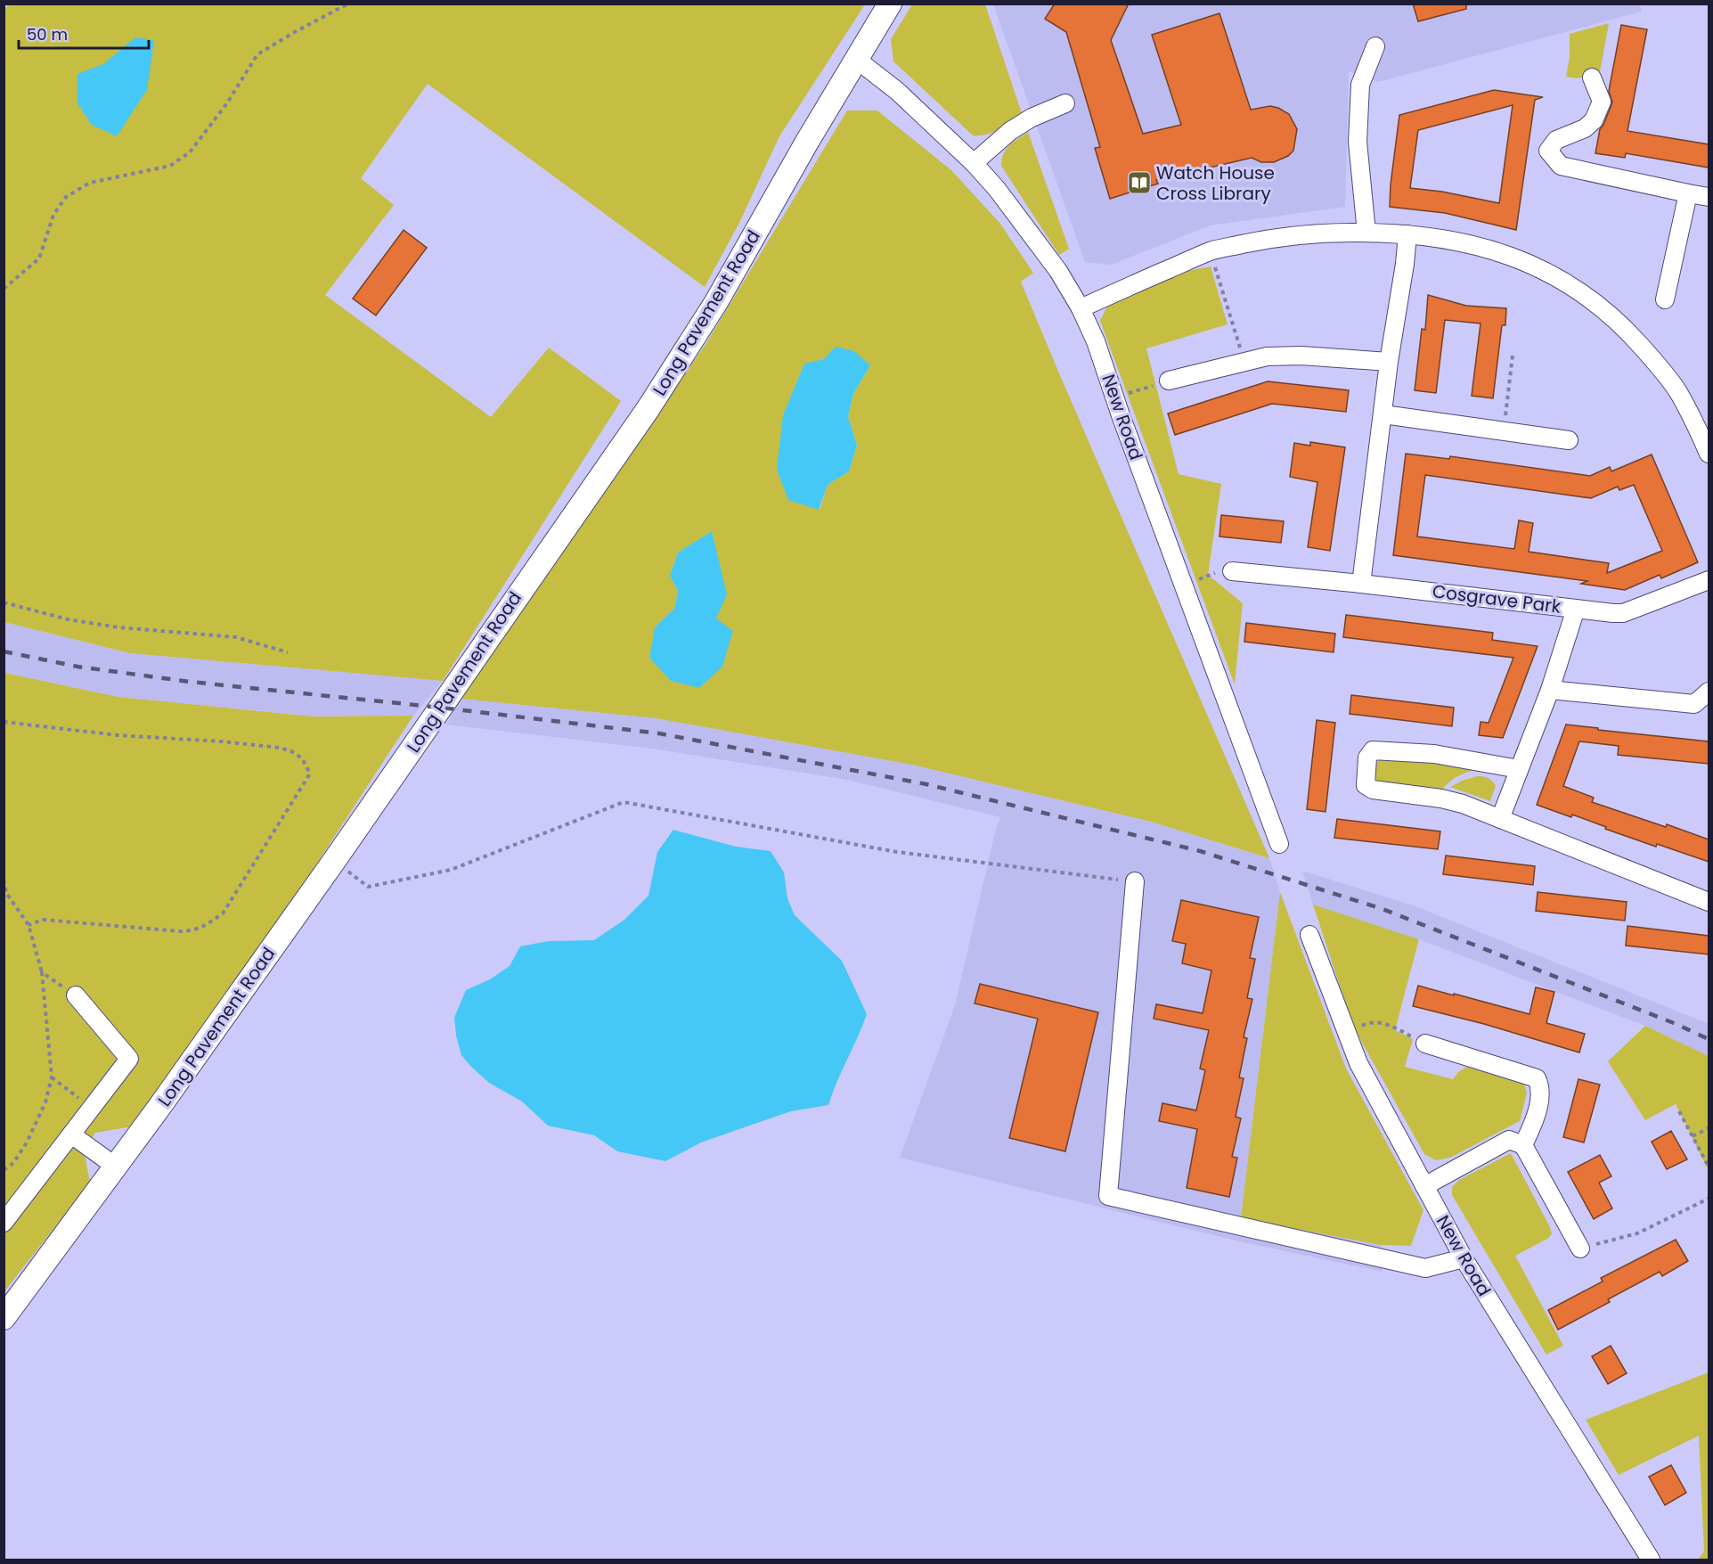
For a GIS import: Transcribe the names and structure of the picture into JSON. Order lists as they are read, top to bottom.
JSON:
{
  "streets": {
    "main road": ["Long Pavement Road"],
    "street": ["New Road", "Cosgrave Park"]
  },
  "crossings": [
    ["Long Pavement Road", "New Road"]
  ],
  "places": {
    "library": ["Watch House Cross Library"]
  },
  "scale_bar": "50 m"
}
